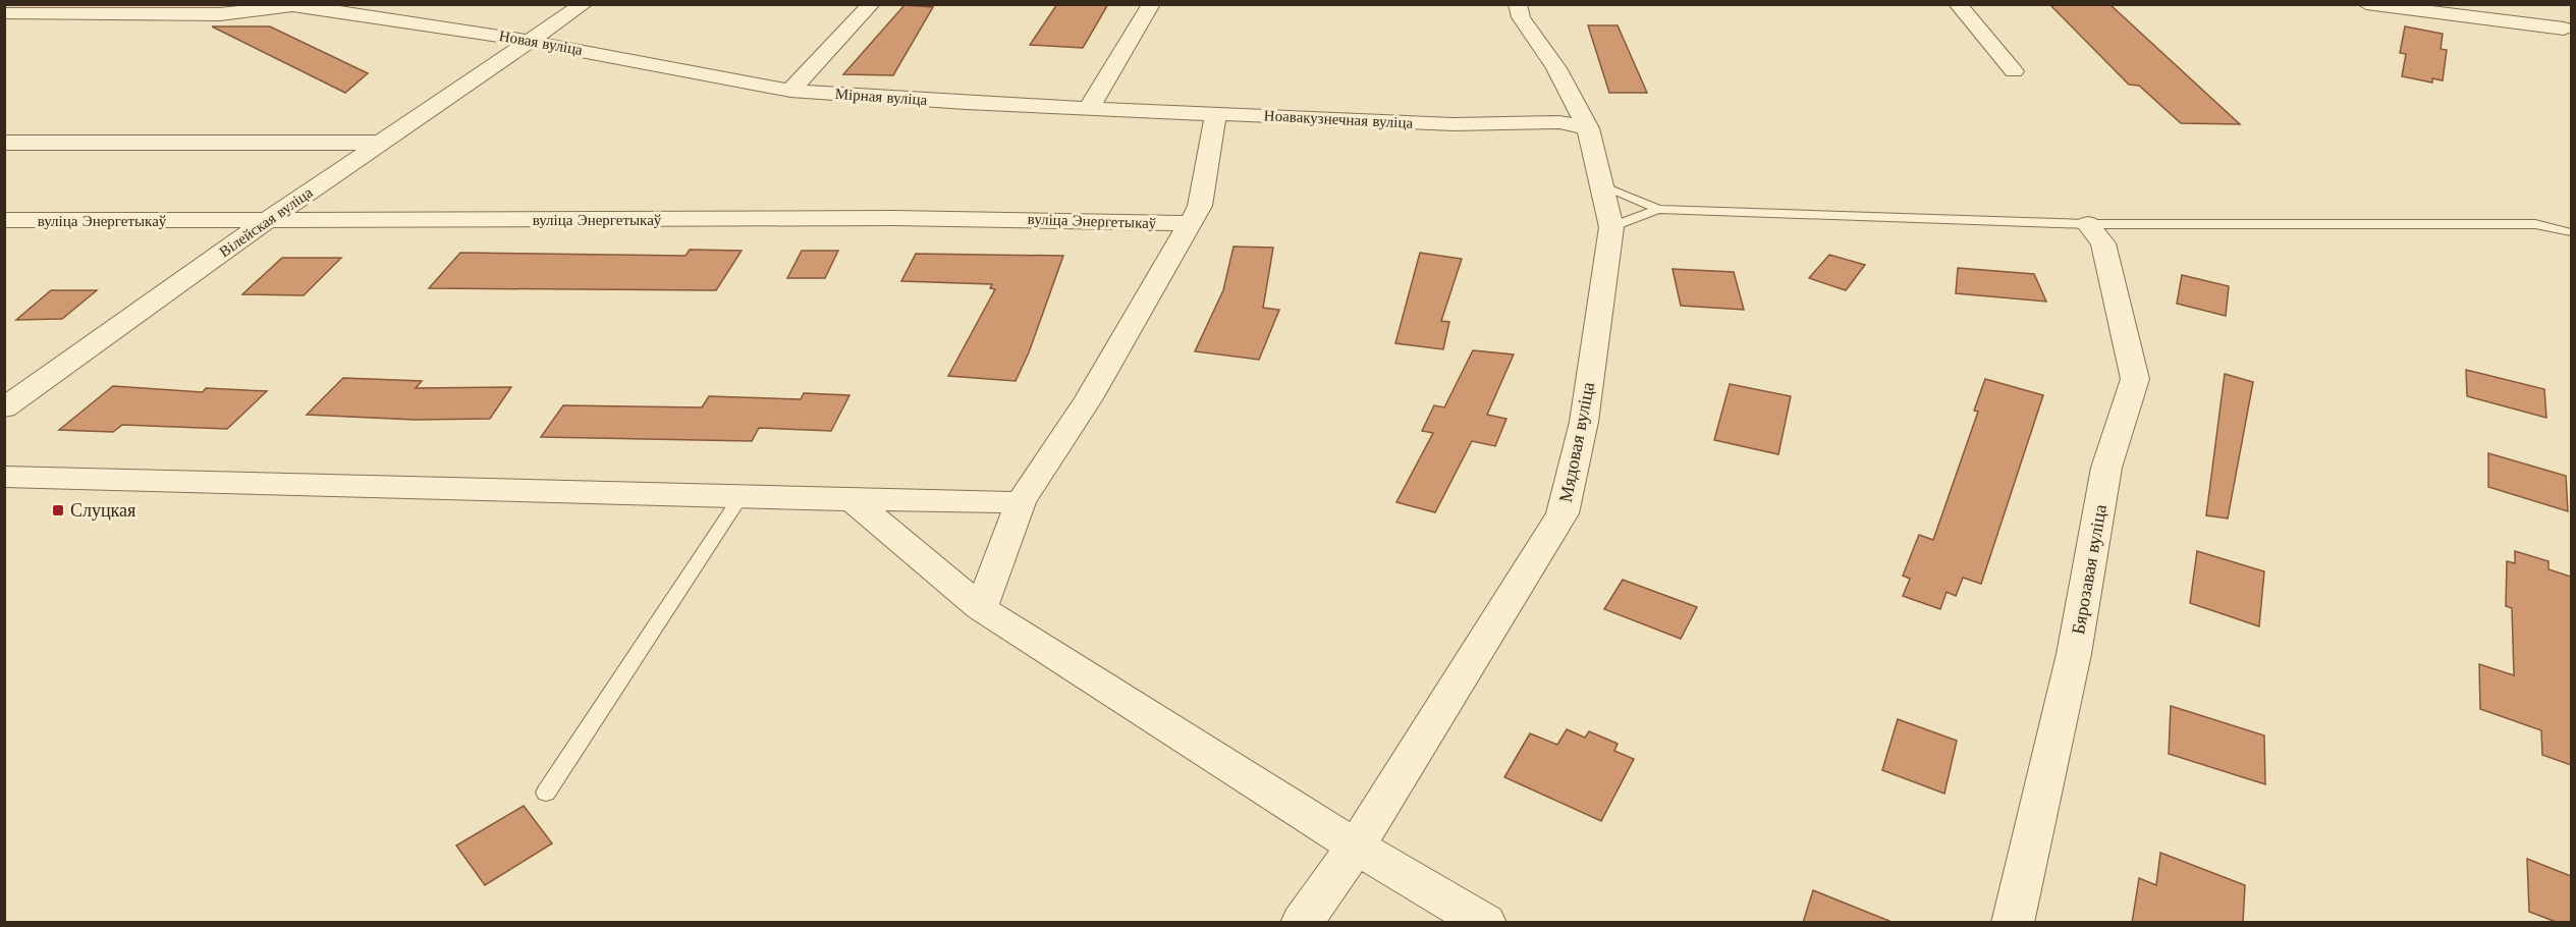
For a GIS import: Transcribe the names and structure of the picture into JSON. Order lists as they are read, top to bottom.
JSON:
{
  "streets": {
    "street": [
      "Новая вуліца",
      "Мірная вуліца",
      "Ноавакузнечная вуліца",
      "вуліца Энергетыкаў",
      "Вілейская вуліца",
      "Мядовая вуліца",
      "Бярозавая вуліца"
    ]
  },
  "crossings": [
    ["Новая вуліца", "Мірная вуліца"],
    ["Новая вуліца", "Вілейская вуліца"],
    ["Мірная вуліца", "Ноавакузнечная вуліца"],
    ["Ноавакузнечная вуліца", "Мядовая вуліца"],
    ["вуліца Энергетыкаў", "Вілейская вуліца"]
  ],
  "places": {
    "transit": ["Слуцкая"]
  }
}
